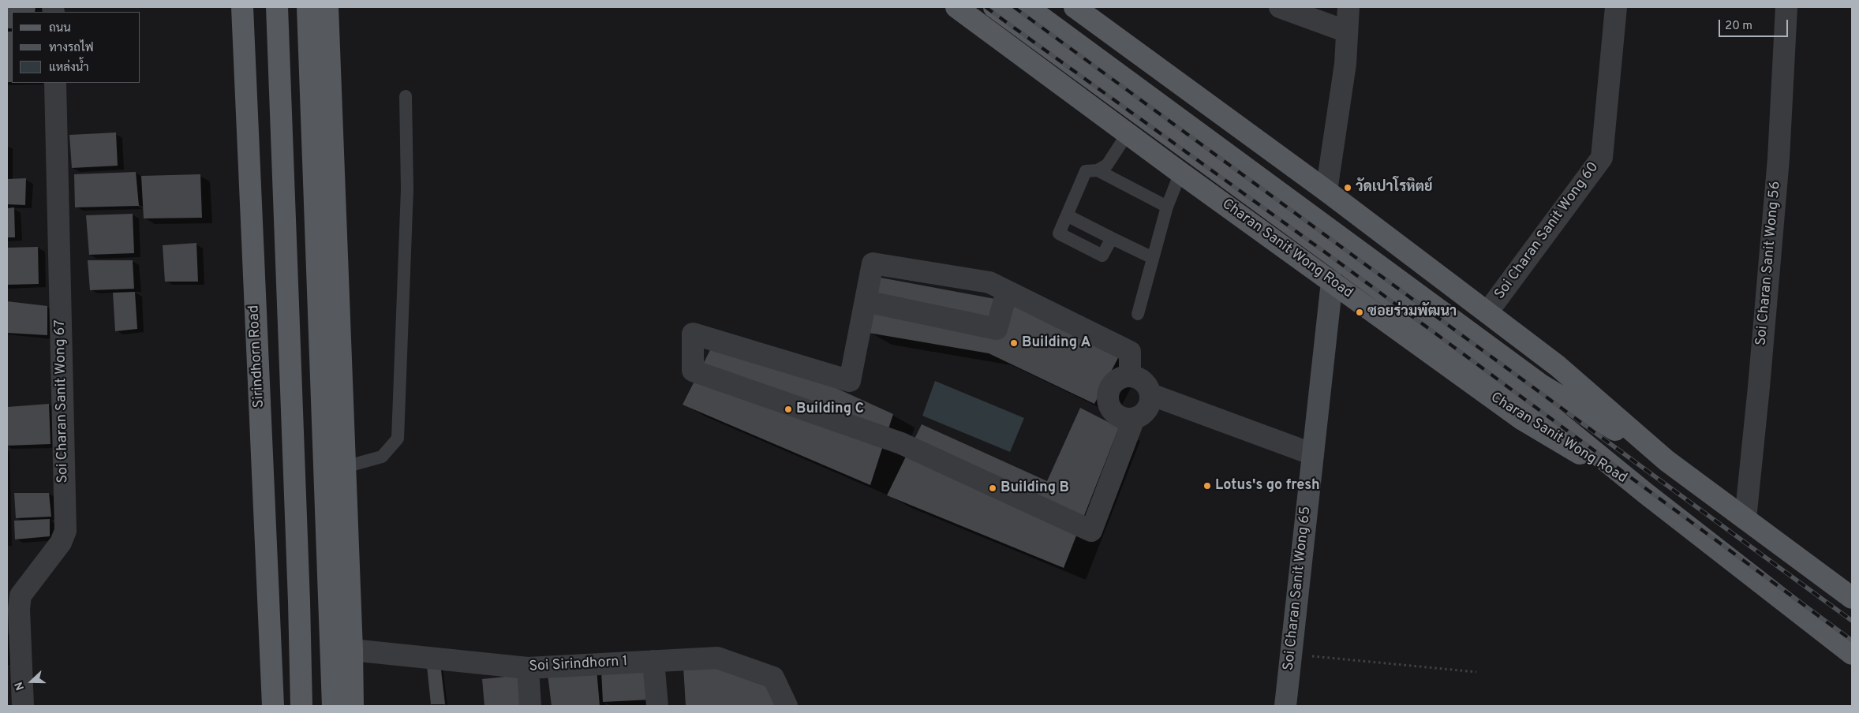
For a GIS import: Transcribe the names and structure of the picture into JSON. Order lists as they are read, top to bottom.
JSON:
{
  "streets": {
    "main road": ["Charan Sanit Wong Road", "Sirindhorn Road"],
    "street": [
      "Soi Charan Sanit Wong 60",
      "Soi Charan Sanit Wong 56",
      "Soi Charan Sanit Wong 67",
      "Soi Charan Sanit Wong 65",
      "Soi Sirindhorn 1"
    ]
  },
  "crossings": [
    ["Charan Sanit Wong Road", "Soi Charan Sanit Wong 65"]
  ],
  "places": [
    "วัดเปาโรหิตย์",
    "ซอยร่วมพัฒนา",
    "Building A",
    "Building C",
    "Lotus's go fresh",
    "Building B"
  ],
  "legend": ["ถนน", "ทางรถไฟ", "แหล่งน้ำ"],
  "scale_bar": "20 m",
  "north": "left"
}
